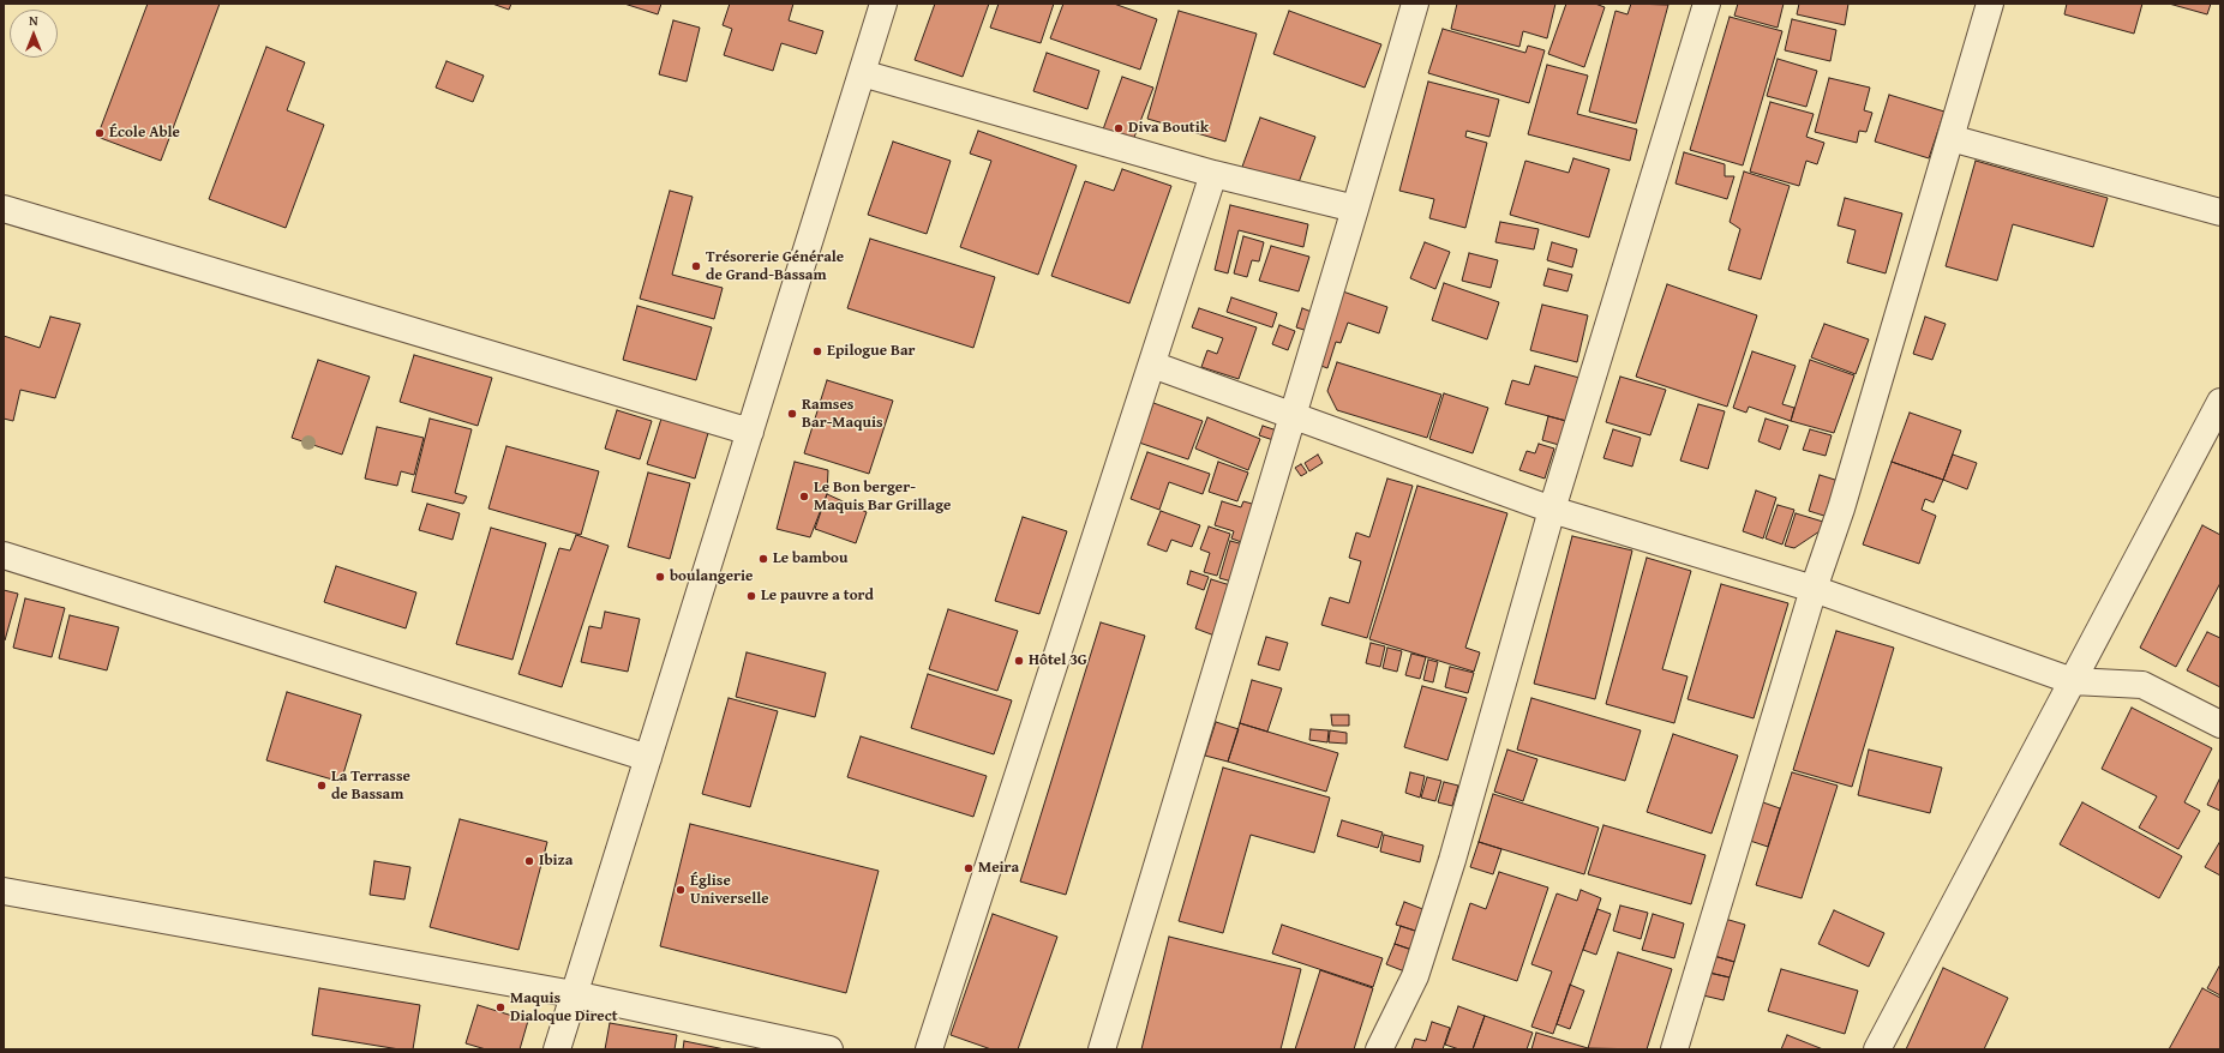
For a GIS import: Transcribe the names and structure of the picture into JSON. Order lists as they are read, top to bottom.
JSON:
{
  "places": [
    "Diva Boutik",
    "École Able",
    "Trésorerie Générale de Grand-Bassam",
    "Epilogue Bar",
    "Ramses Bar-Maquis",
    "Le Bon berger- Maquis Bar Grillage",
    "Le bambou",
    "boulangerie",
    "Le pauvre a tord",
    "Hôtel 3G",
    "La Terrasse de Bassam",
    "Ibiza",
    "Meira",
    "Église Universelle",
    "Maquis Dialoque Direct"
  ],
  "north": "top"
}
